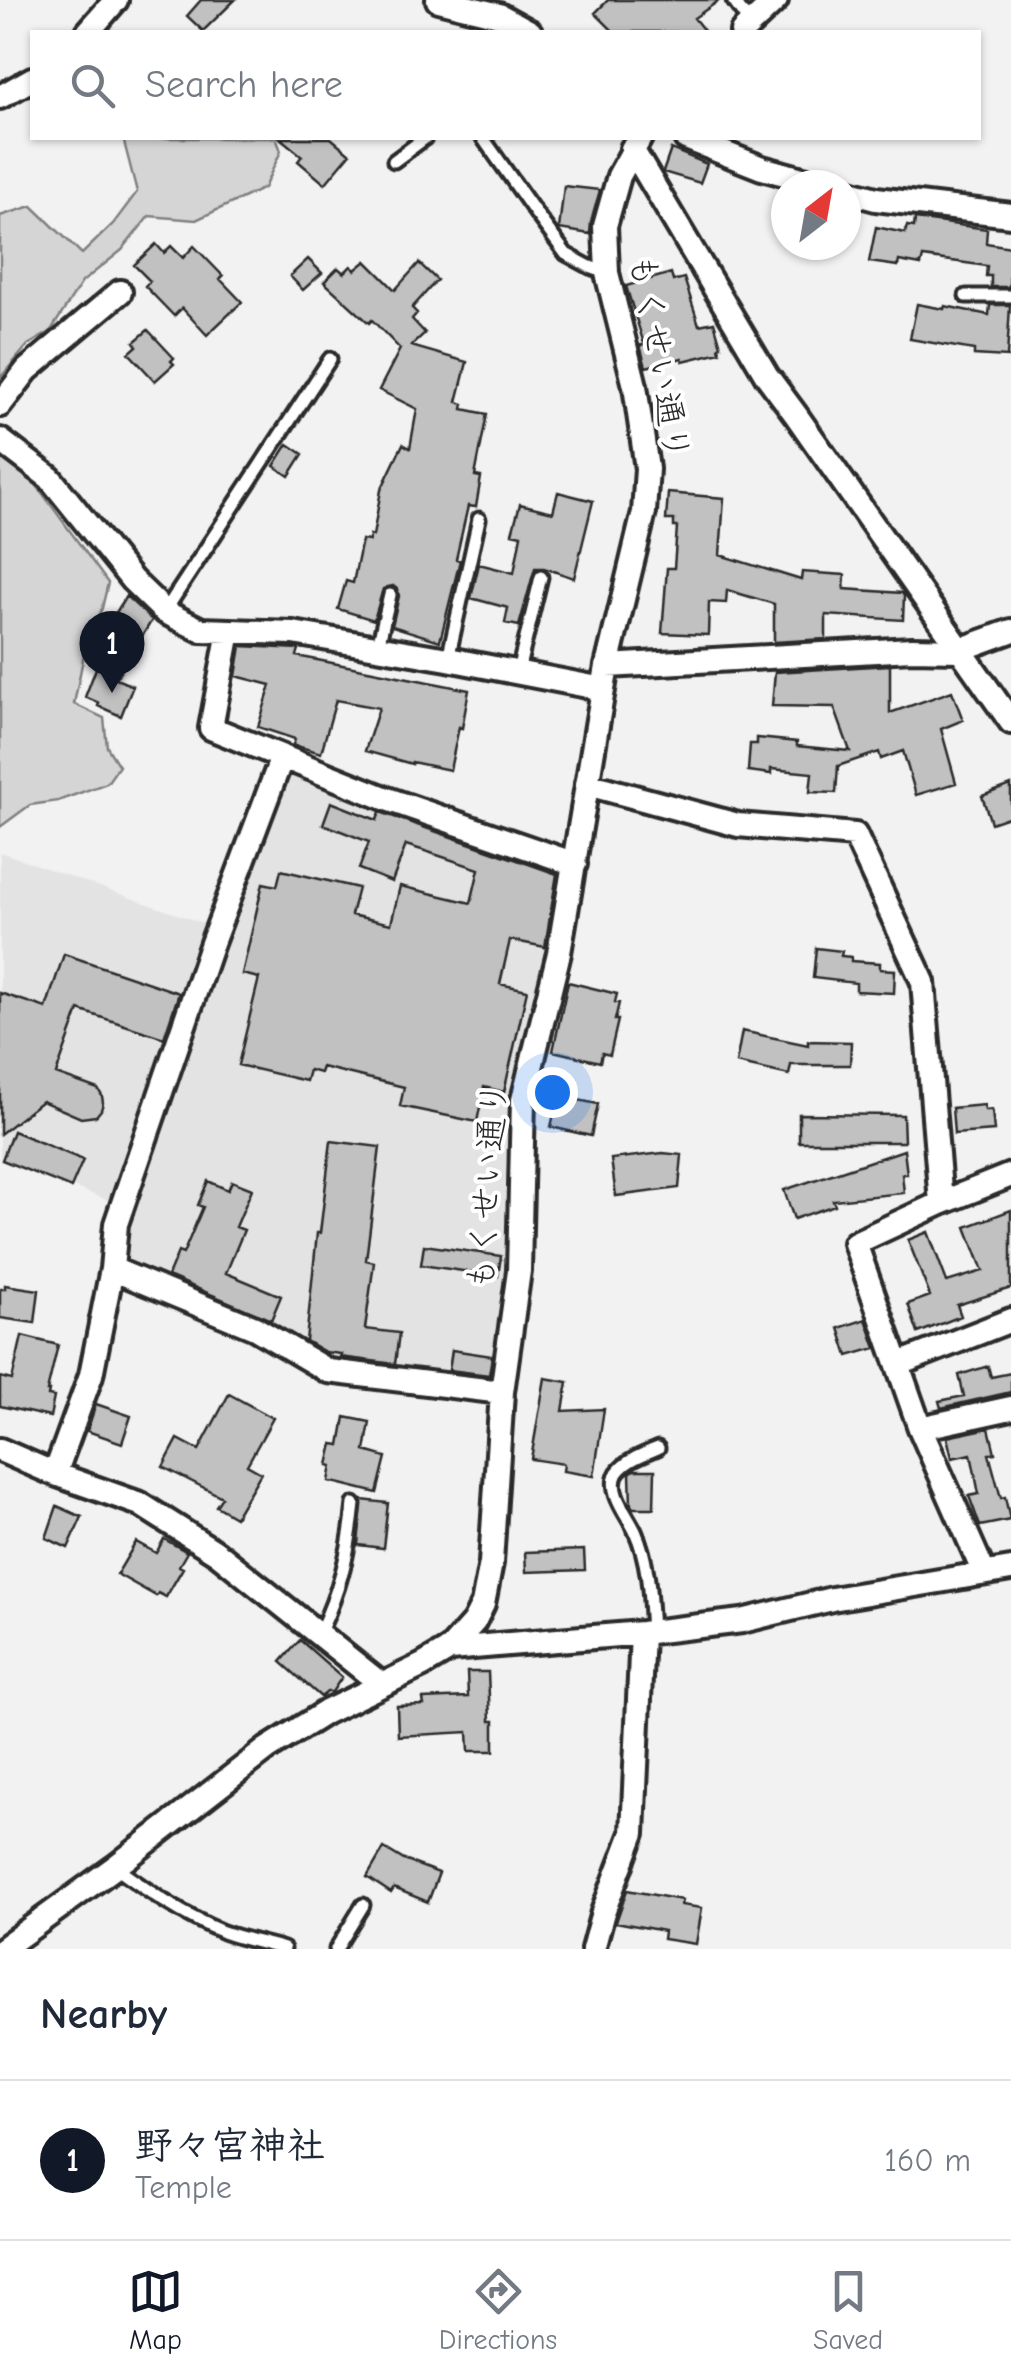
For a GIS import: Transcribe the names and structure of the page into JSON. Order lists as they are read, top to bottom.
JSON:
{
  "streets": {
    "street": ["もくせい通り"]
  },
  "north": "top right",
  "page": {
    "search": "Search here",
    "pins": "1",
    "heading": "Nearby",
    "list": [
      {
        "mark": "1",
        "name": "野々宮神社",
        "note": "Temple",
        "value": "160 m"
      }
    ],
    "nav": ["Map", "Directions", "Saved"]
  }
}
